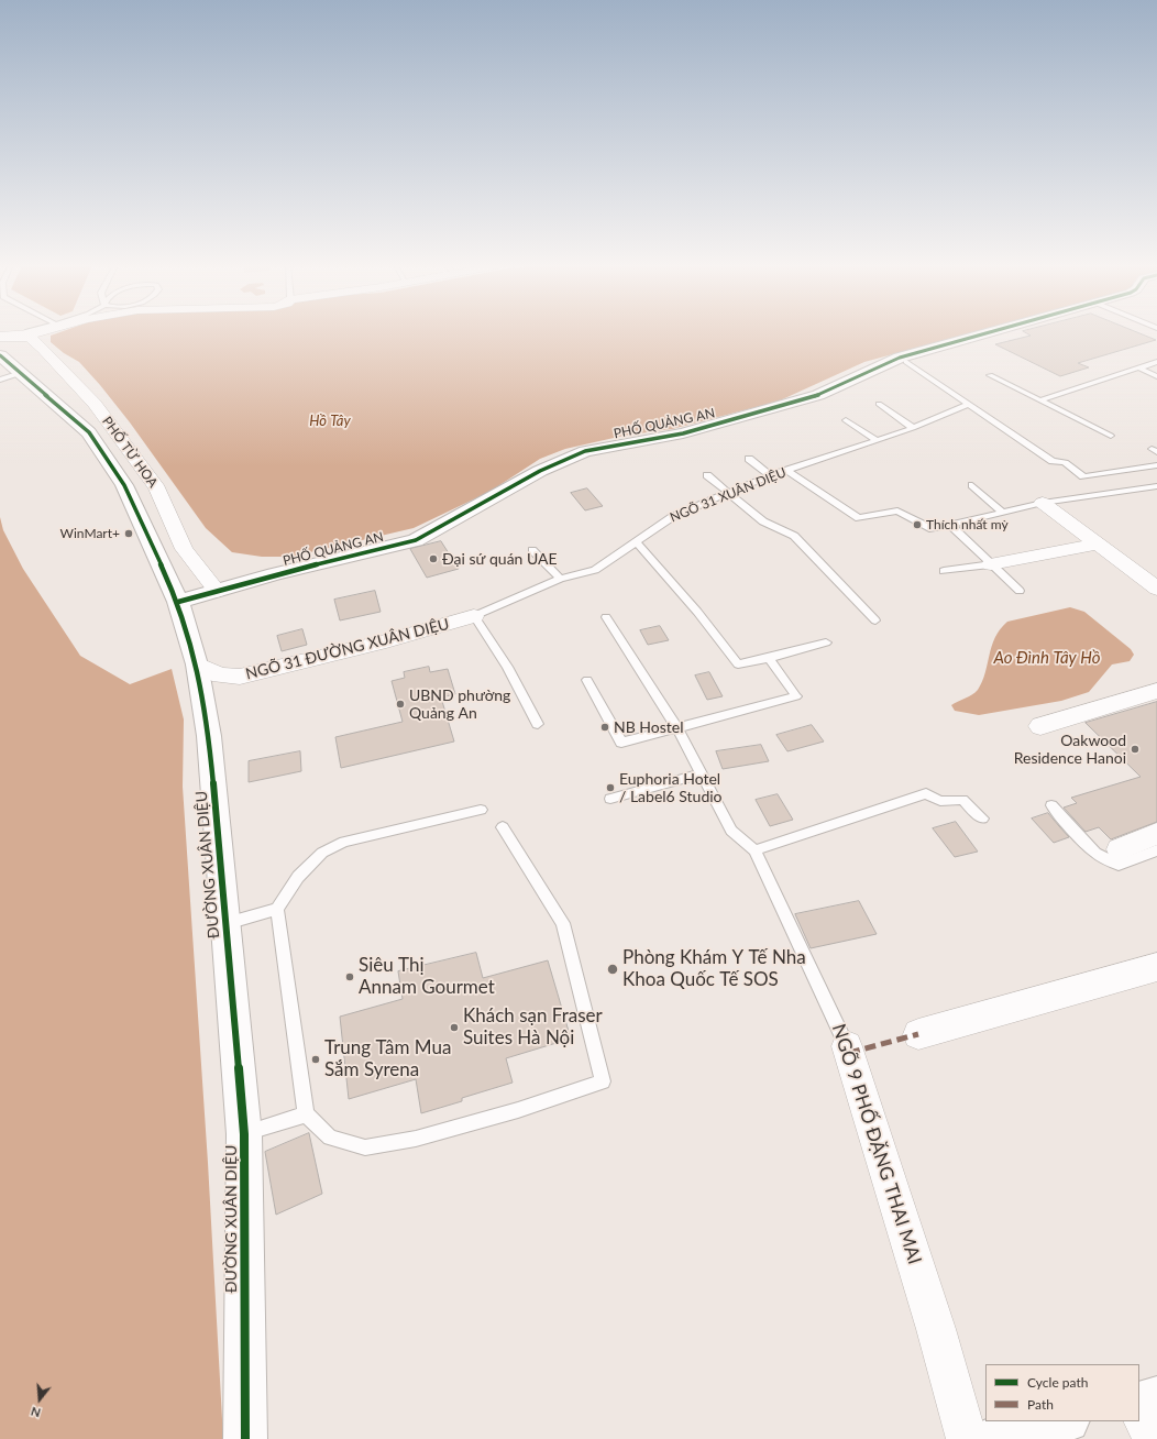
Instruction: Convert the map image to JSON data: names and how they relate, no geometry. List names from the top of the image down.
{
  "streets": {
    "street": [
      "PHỐ QUẢNG AN",
      "PHỐ TỪ HOA",
      "NGÕ 31 ĐƯỜNG XUÂN DIỆU",
      "ĐƯỜNG XUÂN DIỆU",
      "NGÕ 9 PHỐ ĐẶNG THAI MAI"
    ],
    "lane": ["NGÕ 31 XUÂN DIỆU"]
  },
  "crossings": [
    ["PHỐ QUẢNG AN", "PHỐ TỪ HOA"],
    ["PHỐ QUẢNG AN", "ĐƯỜNG XUÂN DIỆU"],
    ["NGÕ 31 XUÂN DIỆU", "NGÕ 31 ĐƯỜNG XUÂN DIỆU"],
    ["NGÕ 31 ĐƯỜNG XUÂN DIỆU", "ĐƯỜNG XUÂN DIỆU"]
  ],
  "water": ["Hồ Tây", "Ao Đình Tây Hồ"],
  "places": [
    "Thích nhất mỳ",
    "WinMart+",
    "Đại sứ quán UAE",
    "UBND phường Quảng An",
    "NB Hostel",
    "Oakwood Residence Hanoi",
    "Euphoria Hotel / Label6 Studio",
    "Phòng Khám Y Tế Nha Khoa Quốc Tế SOS",
    "Siêu Thị Annam Gourmet",
    "Khách sạn Fraser Suites Hà Nội",
    "Trung Tâm Mua Sắm Syrena"
  ],
  "legend": ["Cycle path", "Path"],
  "north": "bottom"
}
